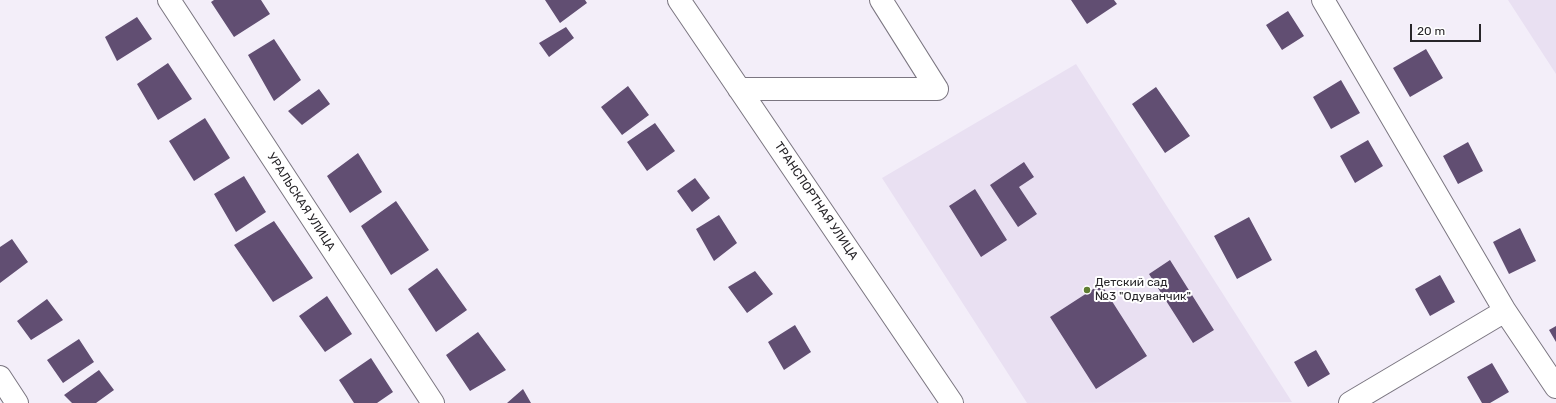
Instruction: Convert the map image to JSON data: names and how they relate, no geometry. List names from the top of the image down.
{
  "streets": {
    "street": ["ТРАНСПОРТНАЯ УЛИЦА", "УРАЛЬСКАЯ УЛИЦА"]
  },
  "places": ["Детский сад №3 \"Одуванчик\""],
  "scale_bar": "20 m"
}
